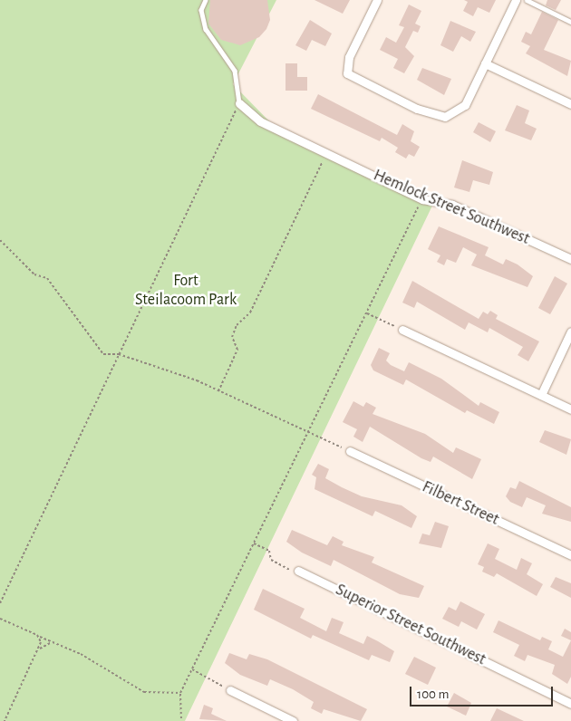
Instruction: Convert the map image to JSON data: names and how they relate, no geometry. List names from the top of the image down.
{
  "streets": {
    "street": ["Hemlock Street Southwest", "Filbert Street", "Superior Street Southwest"]
  },
  "parks": ["Fort Steilacoom Park"],
  "scale_bar": "100 m"
}
